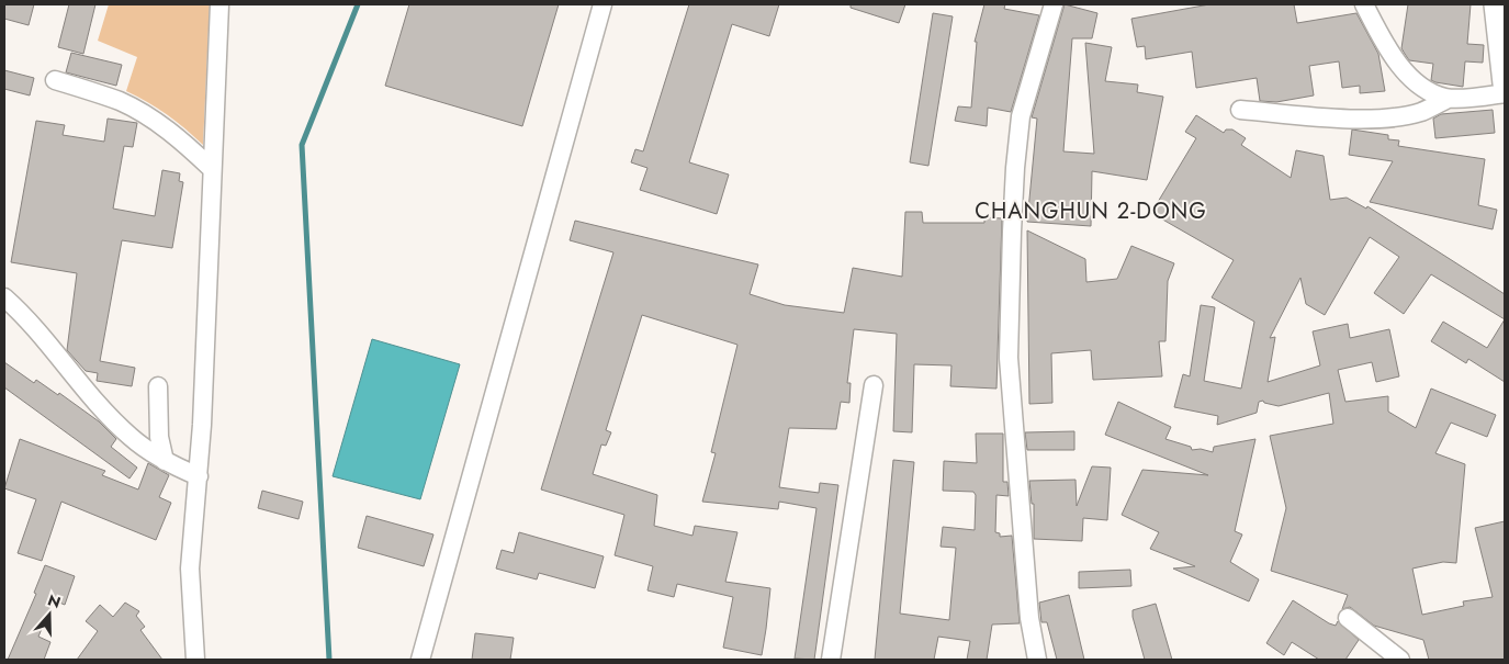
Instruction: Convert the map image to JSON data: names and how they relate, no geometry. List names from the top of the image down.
{
  "districts": ["CHANGHUN 2-DONG"],
  "north": "top"
}
